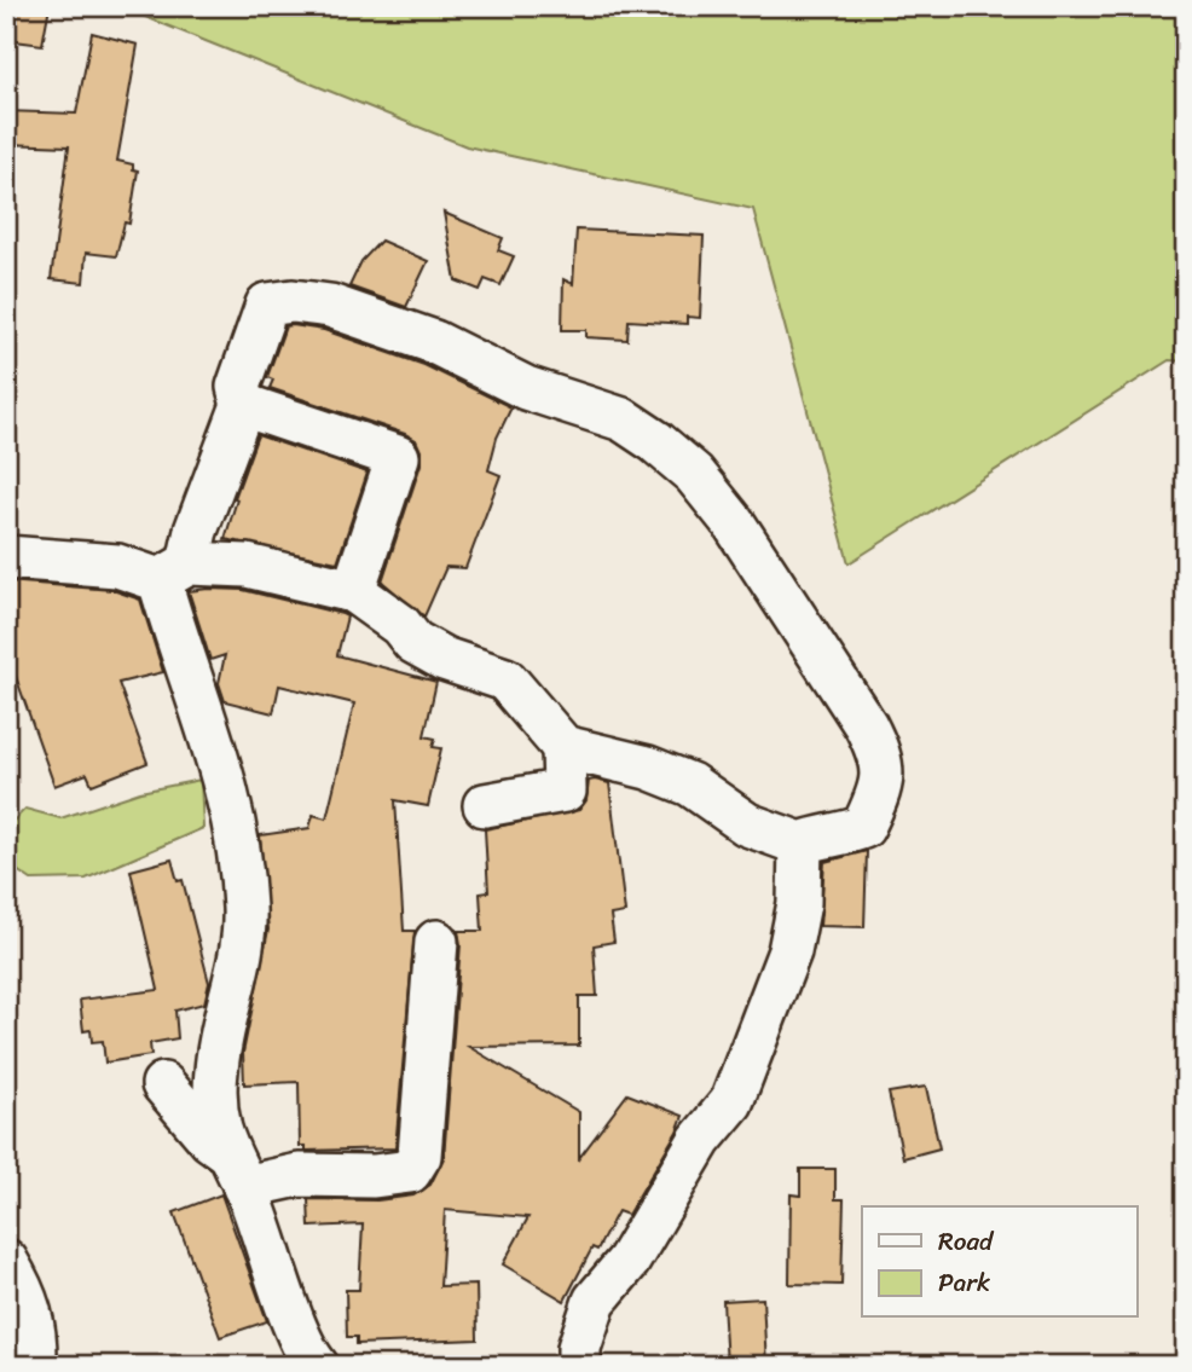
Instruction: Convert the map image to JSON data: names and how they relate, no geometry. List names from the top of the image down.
{
  "legend": ["Road", "Park"]
}
